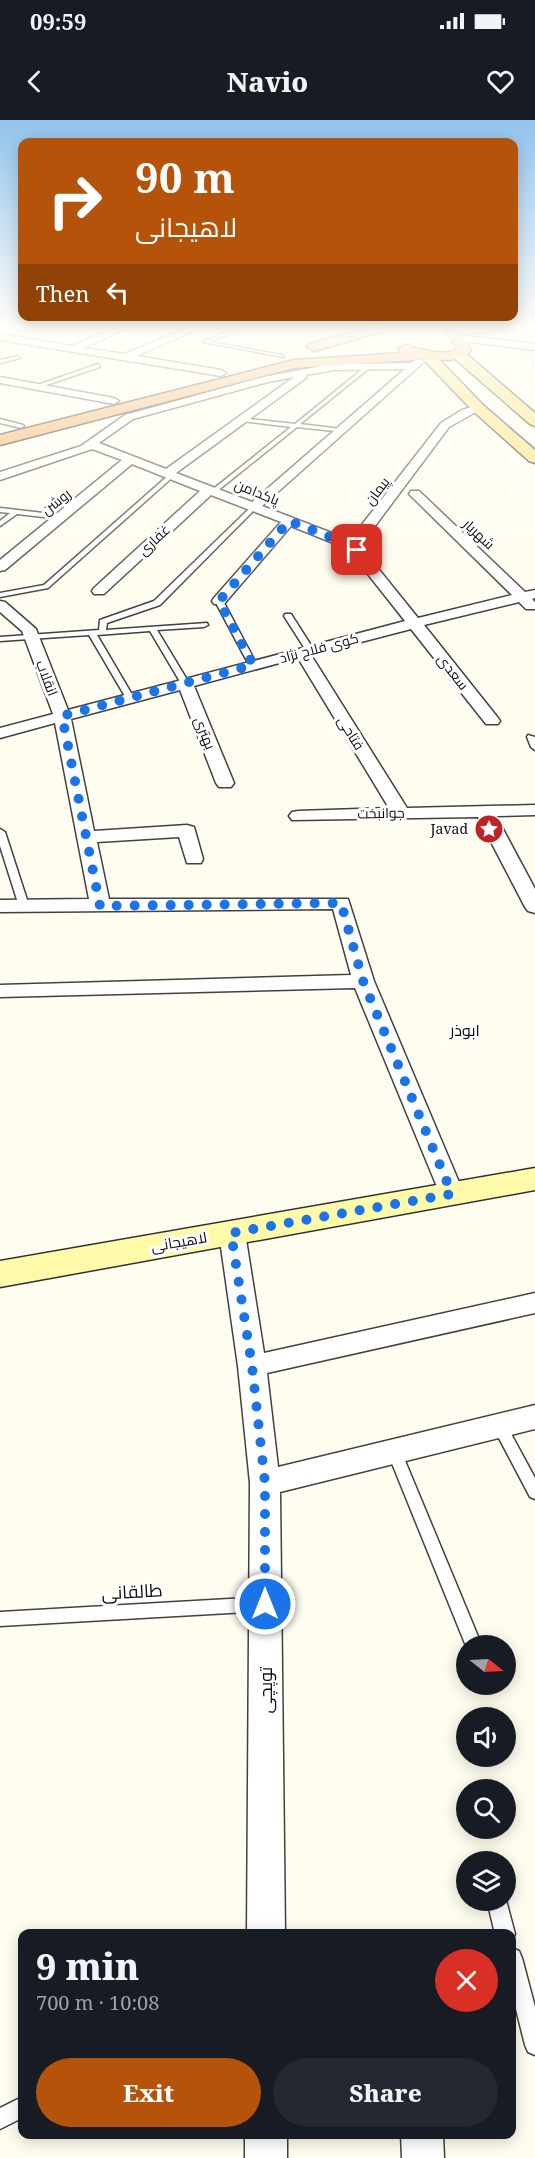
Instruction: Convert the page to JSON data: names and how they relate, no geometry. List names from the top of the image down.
{
  "streets": {
    "street": [
      "پیمان",
      "پاکدامن",
      "روشن",
      "شهریار",
      "غفاری",
      "کوی فلاح نژاد",
      "سعدی",
      "انقلاب",
      "بهتری",
      "فتاحی",
      "جوانبخت",
      "لاهیجانی",
      "توپچی"
    ],
    "lane": ["طالقانی"]
  },
  "crossings": [
    ["پیمان", "پاکدامن"],
    ["پاکدامن", "روشن"],
    ["پاکدامن", "غفاری"],
    ["شهریار", "کوی فلاح نژاد"],
    ["کوی فلاح نژاد", "سعدی"],
    ["کوی فلاح نژاد", "انقلاب"],
    ["کوی فلاح نژاد", "بهتری"],
    ["کوی فلاح نژاد", "فتاحی"],
    ["فتاحی", "جوانبخت"],
    ["لاهیجانی", "توپچی"],
    ["طالقانی", "توپچی"]
  ],
  "districts": ["ابوذر"],
  "places": {
    "place": ["Javad"]
  },
  "north": "right",
  "page": {
    "status": "09:59",
    "header": "Navio",
    "turn": ["90 m", "لاهیجانی"],
    "then": "Then",
    "heading": ["9 min", "700 m · 10:08"],
    "buttons": ["Exit", "Share"]
  }
}
